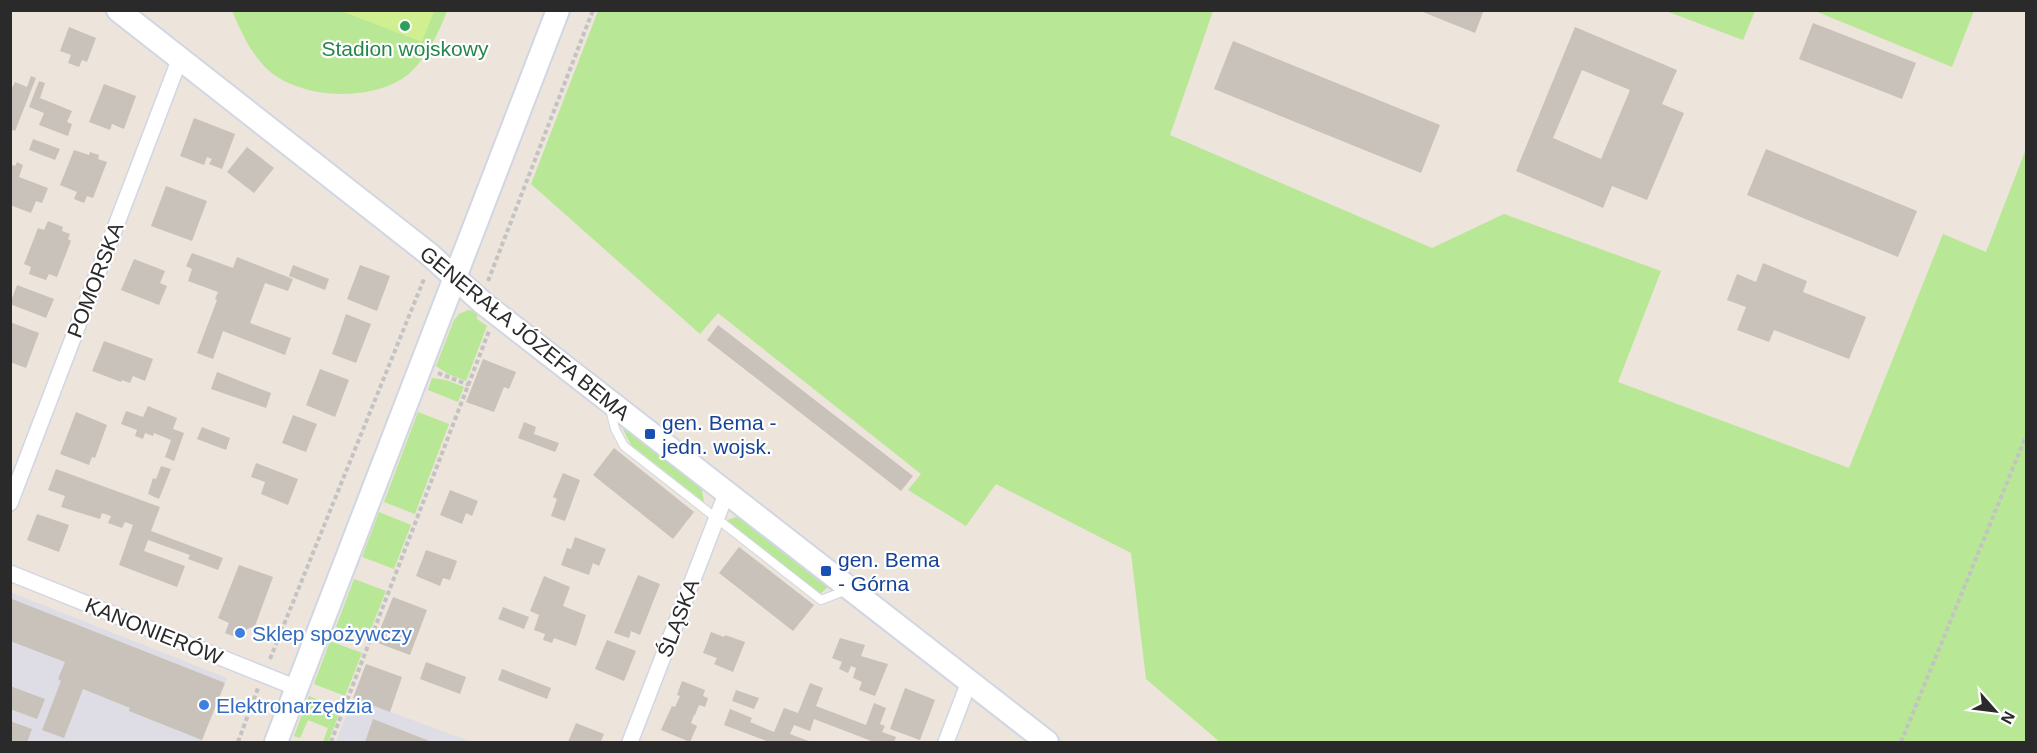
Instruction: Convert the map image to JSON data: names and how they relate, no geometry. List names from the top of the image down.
{
  "streets": {
    "street": [
      "POMORSKA",
      "GENERAŁA JÓZEFA BEMA",
      "ŚLĄSKA",
      "KANONIERÓW"
    ]
  },
  "crossings": [
    ["POMORSKA", "GENERAŁA JÓZEFA BEMA"],
    ["GENERAŁA JÓZEFA BEMA", "ŚLĄSKA"]
  ],
  "places": {
    "other": ["Stadion wojskowy", "Sklep spożywczy", "Elektronarzędzia"],
    "transit": ["gen. Bema - jedn. wojsk.", "gen. Bema - Górna"]
  },
  "north": "bottom right"
}
